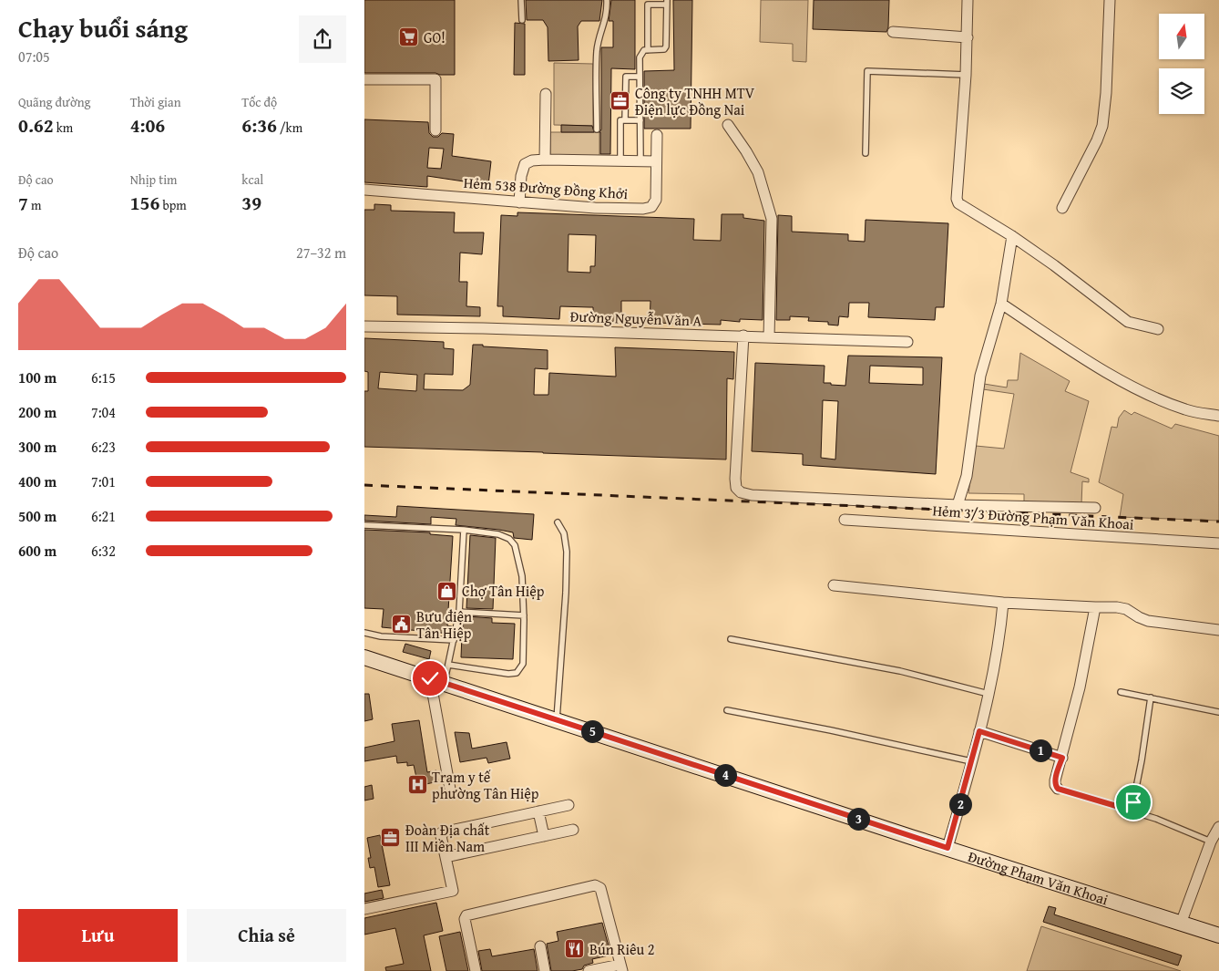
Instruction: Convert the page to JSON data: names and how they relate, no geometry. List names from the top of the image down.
{
  "streets": {
    "street": [
      "Hẻm 538 Đường Đồng Khởi",
      "Đường Nguyễn Văn A",
      "Hẻm 3/3 Đường Phạm Văn Khoai",
      "Đường Phạm Văn Khoai"
    ]
  },
  "places": {
    "supermarket": ["GO!"],
    "office": ["Công ty TNHH MTV Điện lực Đồng Nai", "Đoàn Địa chất III Miền Nam"],
    "shop": ["Chợ Tân Hiệp"],
    "public building": ["Bưu điện Tân Hiệp"],
    "hospital": ["Trạm y tế phường Tân Hiệp"],
    "restaurant": ["Bún Riêu 2"]
  },
  "north": "top",
  "page": {
    "heading": ["Chạy buổi sáng", "07:05"],
    "stats": [
      ["Quãng đường", "0.62 km"],
      ["Thời gian", "4:06"],
      ["Tốc độ", "6:36 /km"],
      ["Độ cao", "7 m"],
      ["Nhịp tim", "156 bpm"],
      ["kcal", "39"]
    ],
    "chart": ["Độ cao", "27–32 m"],
    "list": [
      {
        "name": "100 m",
        "note": "6:15"
      },
      {
        "name": "200 m",
        "note": "7:04"
      },
      {
        "name": "300 m",
        "note": "6:23"
      },
      {
        "name": "400 m",
        "note": "7:01"
      },
      {
        "name": "500 m",
        "note": "6:21"
      },
      {
        "name": "600 m",
        "note": "6:32"
      }
    ],
    "pins": [
      "5",
      "1",
      "4",
      "2",
      "3"
    ],
    "buttons": ["Lưu", "Chia sẻ"]
  }
}
